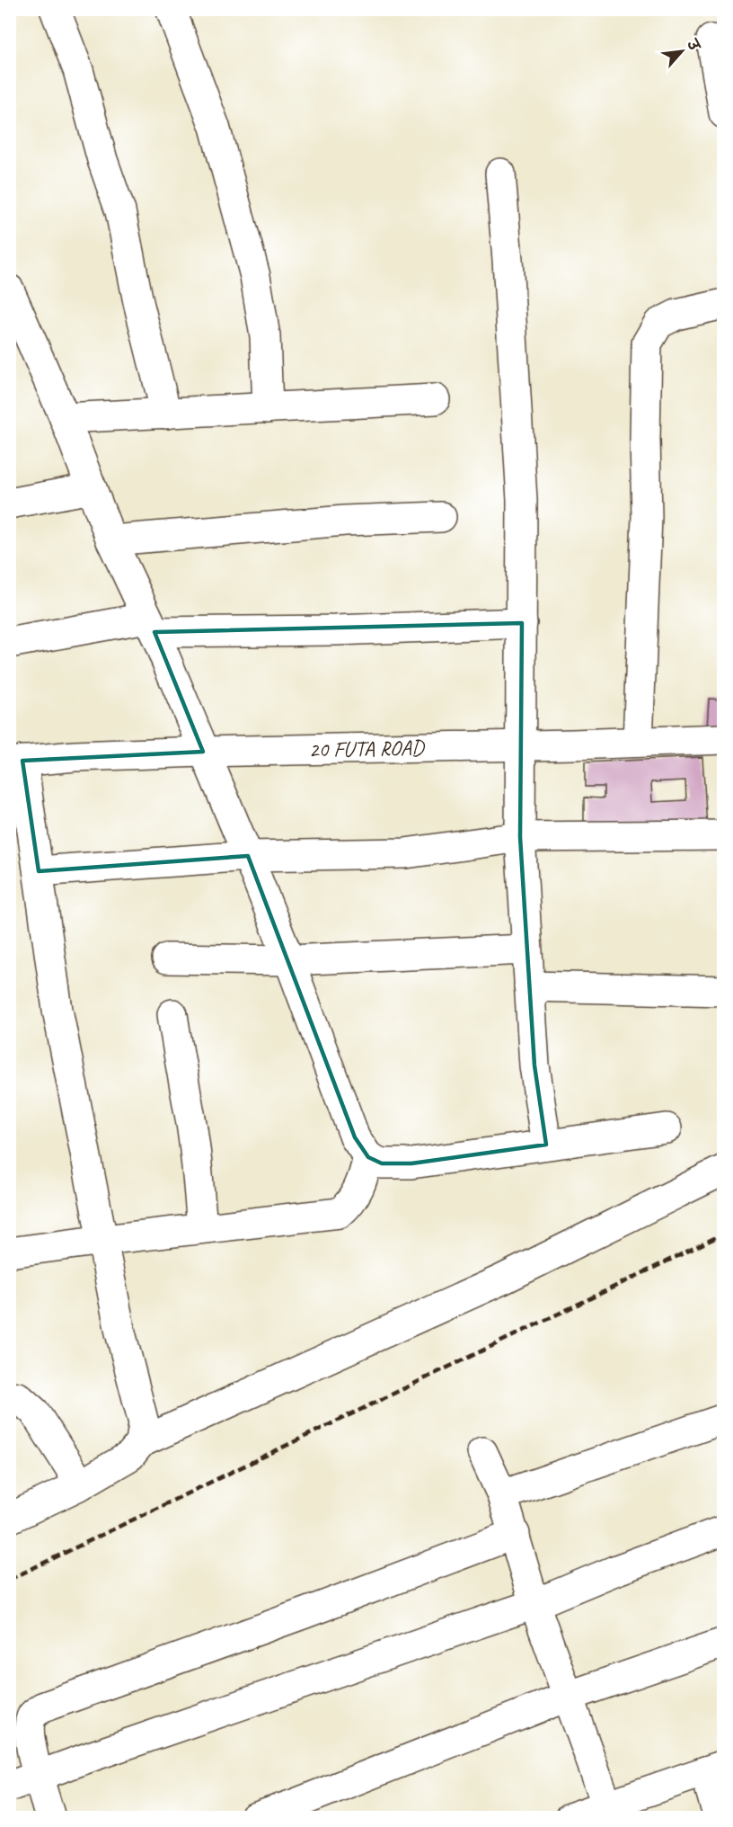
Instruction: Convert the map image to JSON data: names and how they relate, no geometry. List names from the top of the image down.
{
  "streets": {
    "street": ["20 FUTA ROAD"]
  },
  "north": "top right"
}
